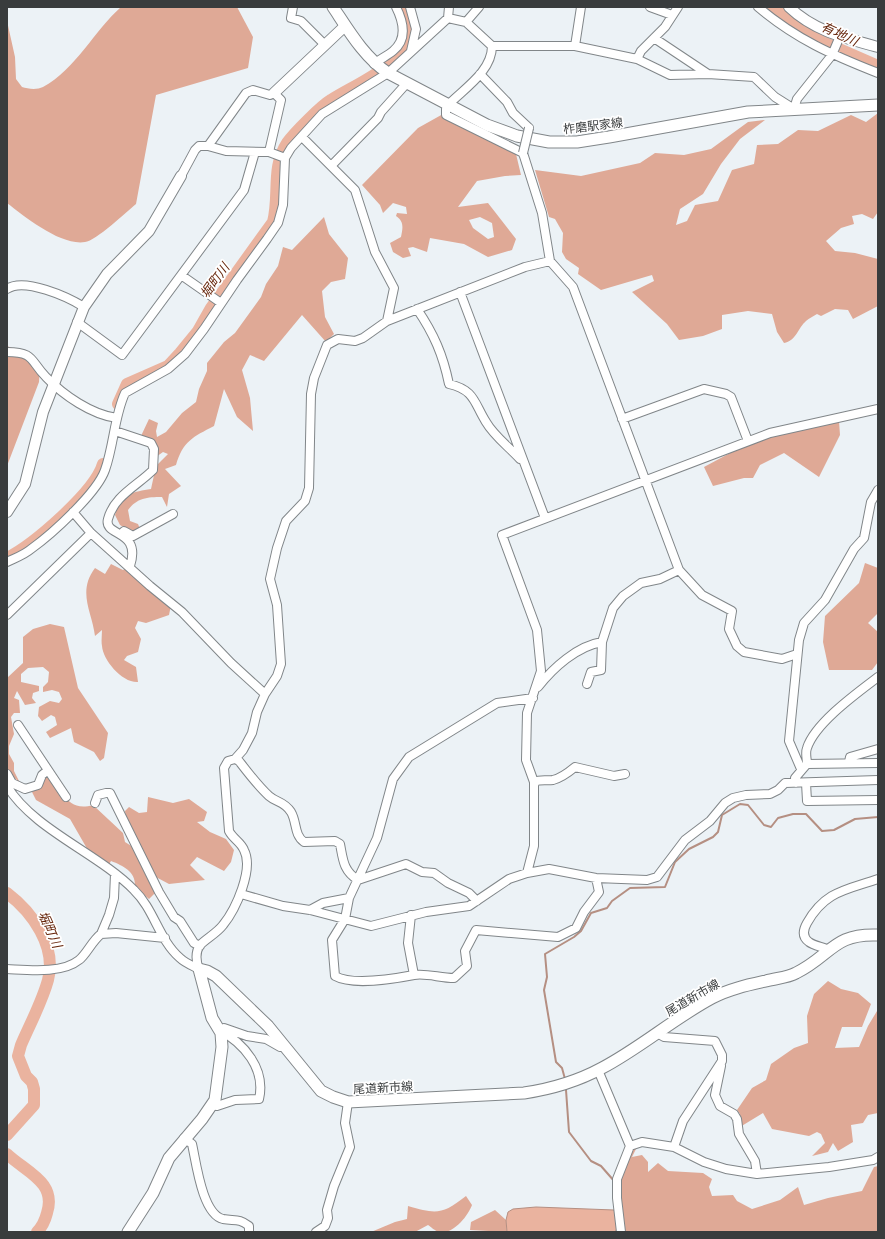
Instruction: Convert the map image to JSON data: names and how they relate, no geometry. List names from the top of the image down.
{
  "streets": {
    "main road": ["柞磨駅家線", "尾道新市線"]
  },
  "water": ["有地川", "堀町川"]
}
